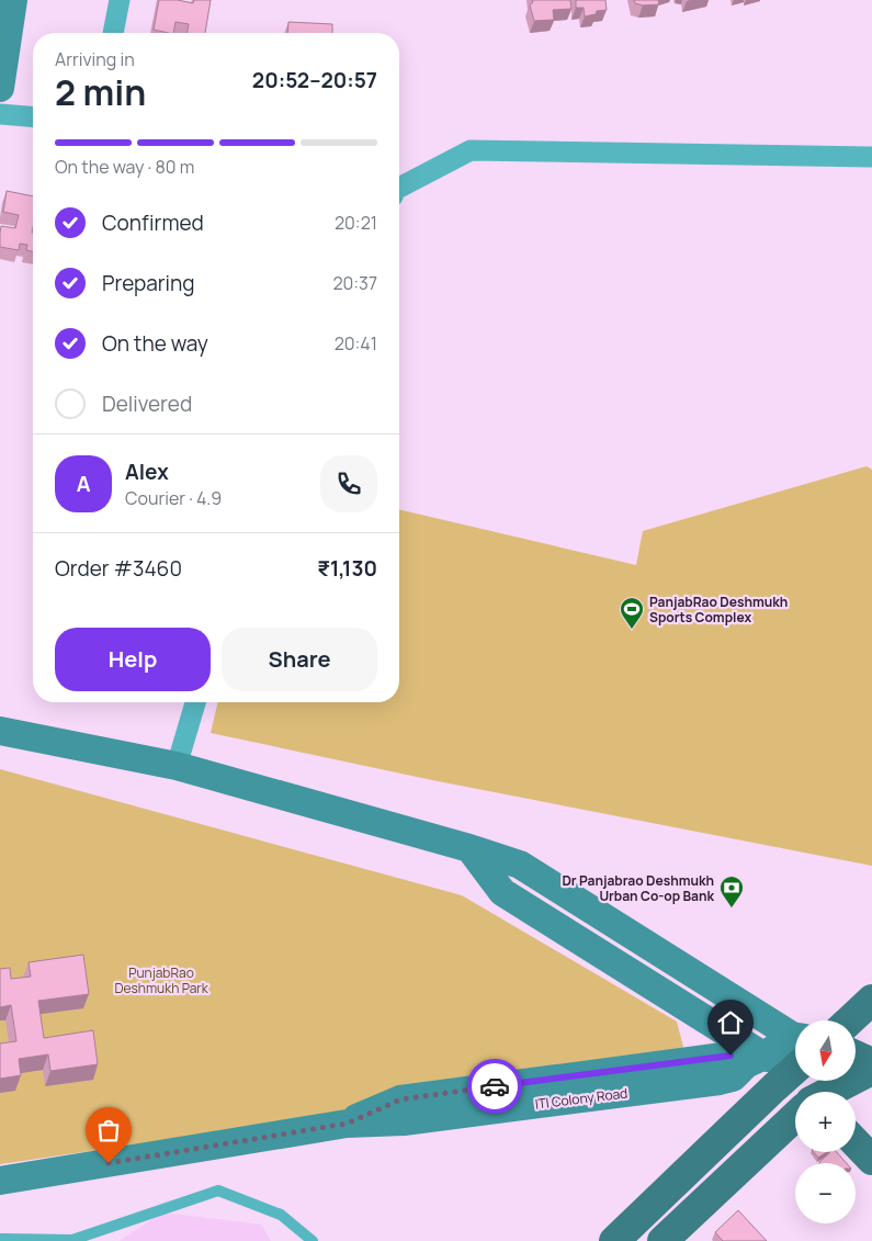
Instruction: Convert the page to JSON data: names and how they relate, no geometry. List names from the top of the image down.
{
  "streets": {
    "street": ["ITI Colony Road"]
  },
  "parks": ["PunjabRao Deshmukh Park"],
  "places": {
    "sports": ["PanjabRao Deshmukh Sports Complex"],
    "bank": ["Dr Panjabrao Deshmukh Urban Co-op Bank"]
  },
  "north": "bottom",
  "page": {
    "heading": ["2 min", "Arriving in", "20:52–20:57"],
    "panel": [
      "Alex",
      "Courier · 4.9",
      "Order #3460",
      "₹1,130"
    ],
    "bar": "On the way · 80 m",
    "list": [
      ["Confirmed", "20:21"],
      ["Preparing", "20:37"],
      ["On the way", "20:41"],
      "Delivered"
    ],
    "round": "A",
    "buttons": ["Help", "Share"],
    "map_buttons": ["+", "−"]
  }
}
